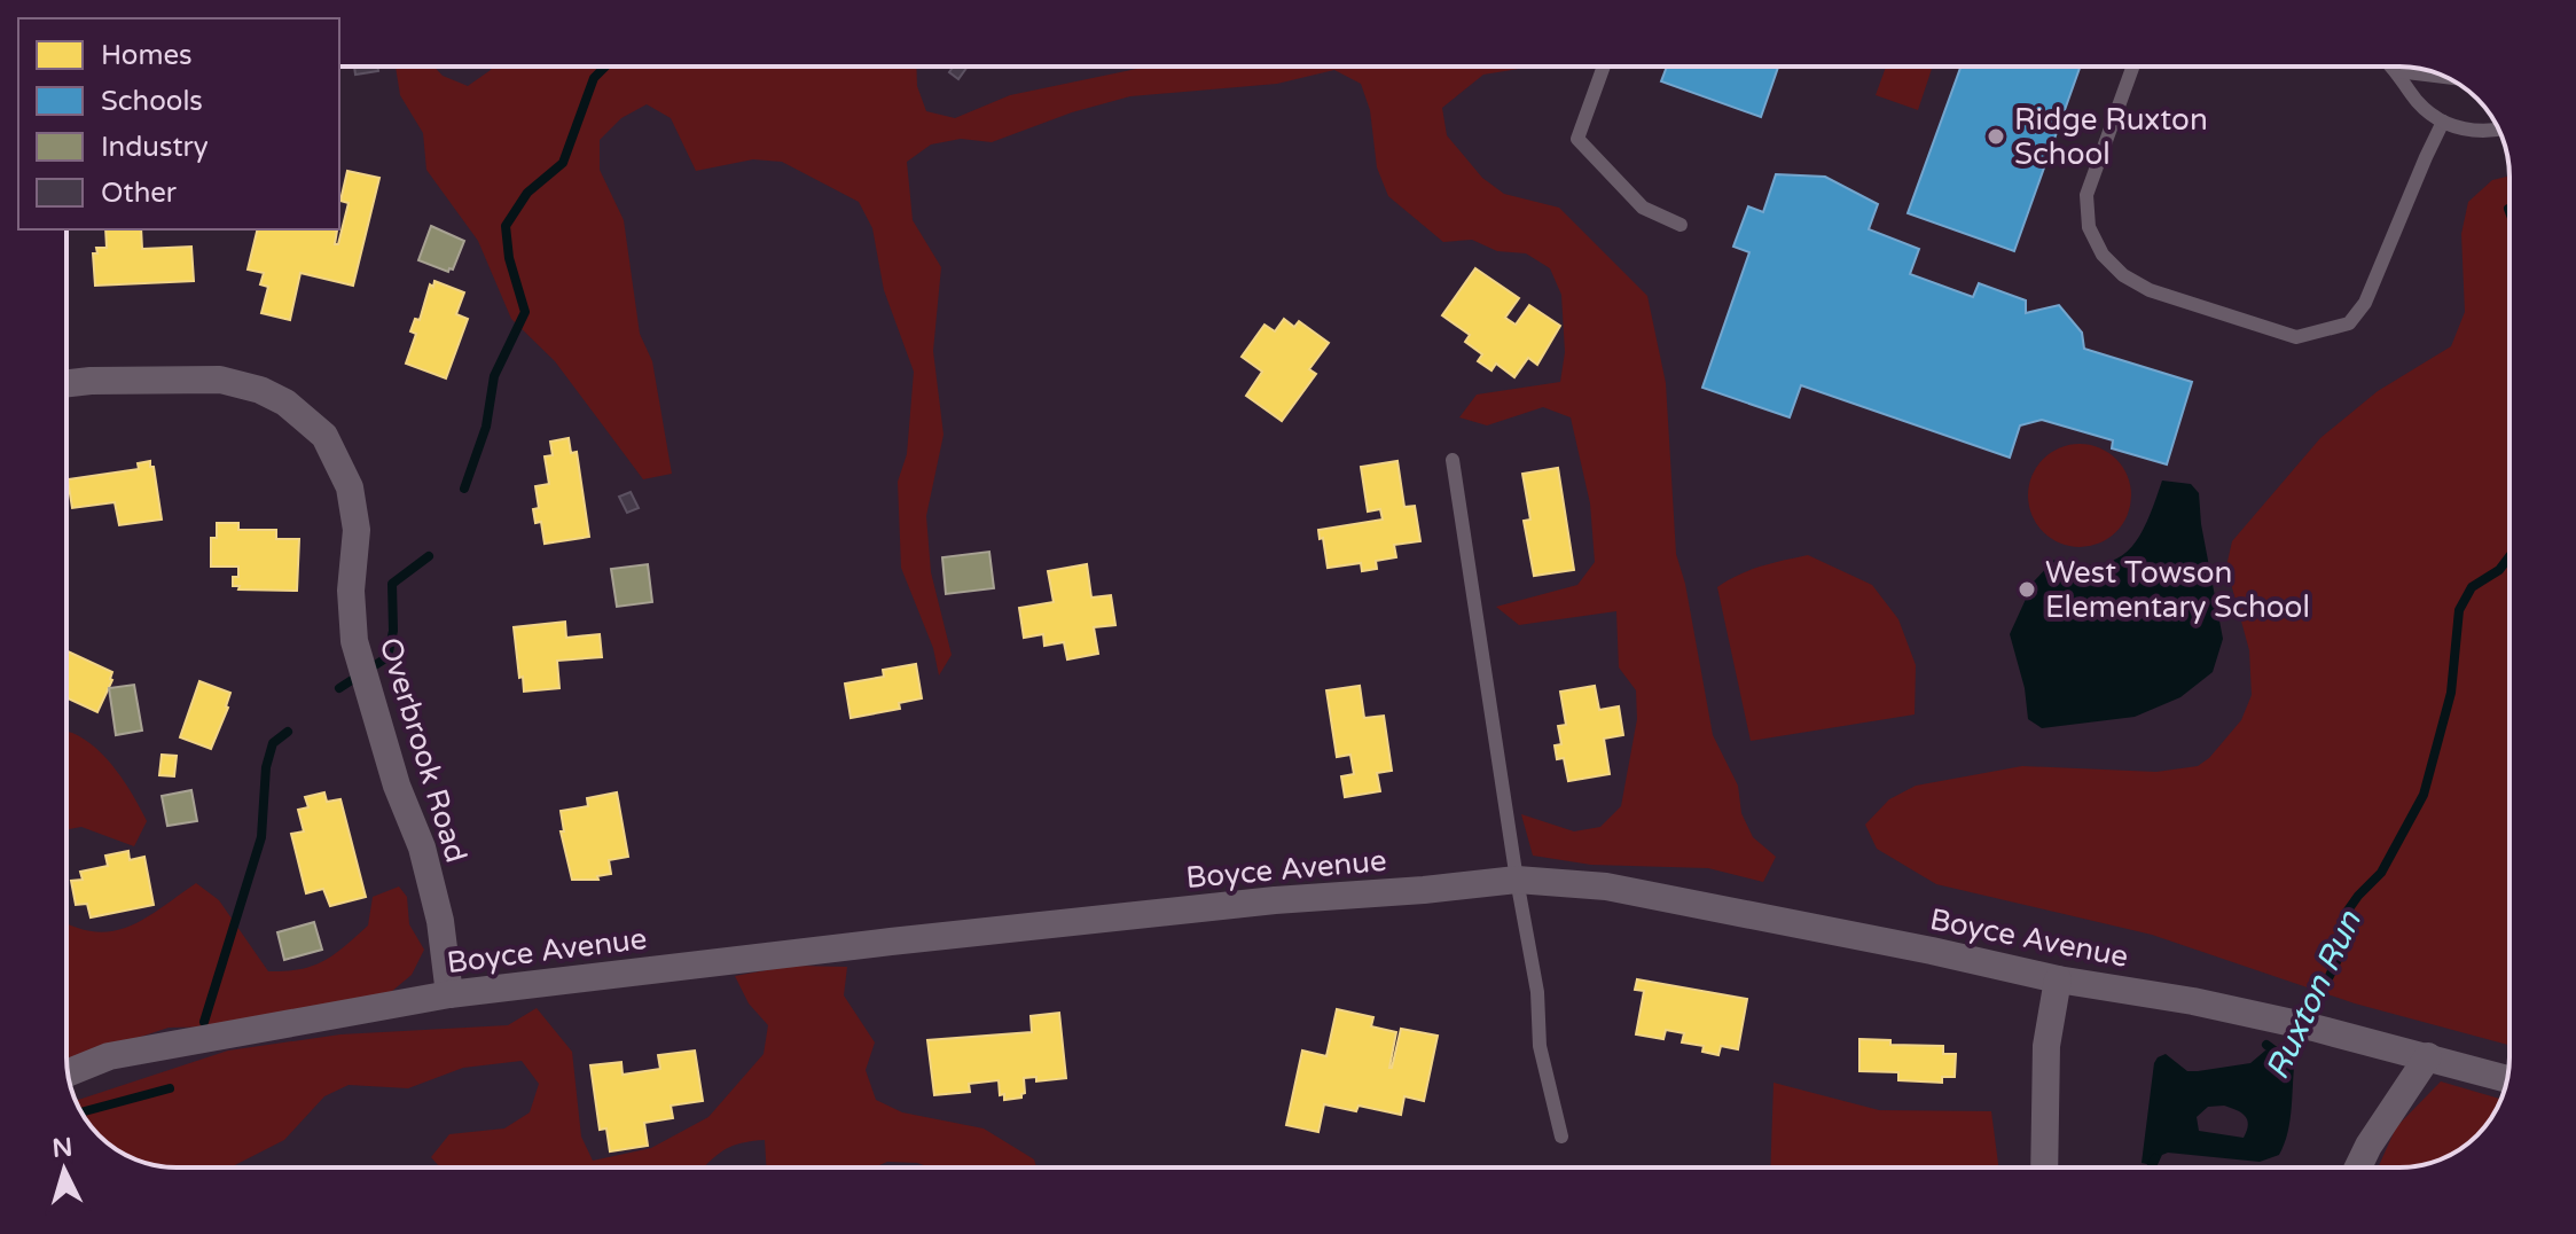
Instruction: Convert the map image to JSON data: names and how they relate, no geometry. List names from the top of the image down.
{
  "streets": {
    "street": ["Overbrook Road", "Boyce Avenue"]
  },
  "crossings": [
    ["Overbrook Road", "Boyce Avenue"]
  ],
  "water": ["Ruxton Run"],
  "places": ["Ridge Ruxton School", "West Towson Elementary School"],
  "legend": [
    "Homes",
    "Schools",
    "Industry",
    "Other"
  ],
  "north": "top"
}
